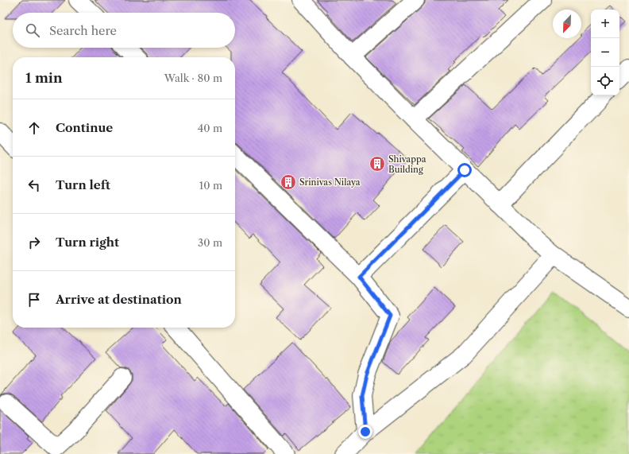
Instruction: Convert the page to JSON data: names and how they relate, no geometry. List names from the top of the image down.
{
  "places": {
    "building": ["Shivappa Building", "Srinivas Nilaya"]
  },
  "north": "bottom left",
  "page": {
    "map_buttons": ["+", "−"],
    "search": "Search here",
    "heading": ["1 min", "Walk · 80 m"],
    "list": [
      ["Continue", "40 m"],
      ["Turn left", "10 m"],
      ["Turn right", "30 m"],
      "Arrive at destination"
    ]
  }
}
